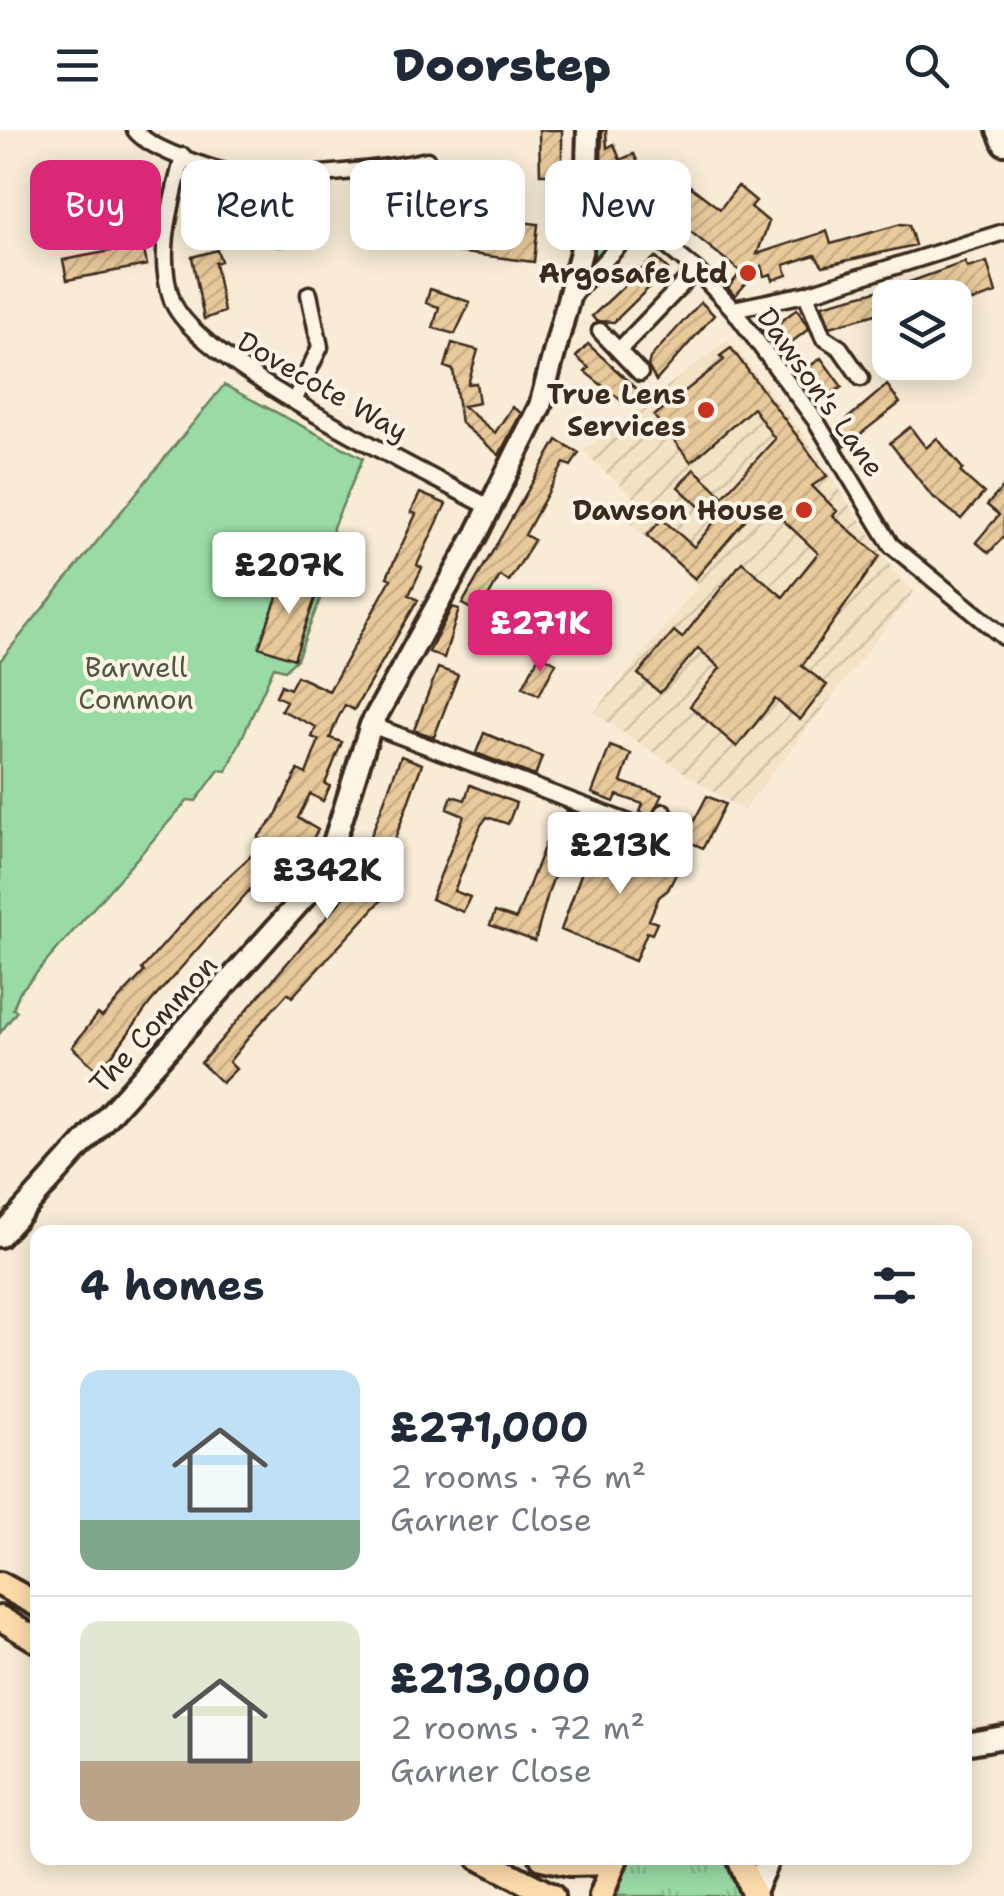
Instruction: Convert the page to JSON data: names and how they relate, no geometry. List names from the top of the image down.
{
  "streets": {
    "street": ["Dovecote Way", "Dawson's Lane", "The Common"]
  },
  "crossings": [
    ["Dovecote Way", "The Common"]
  ],
  "parks": ["Barwell Common"],
  "places": ["Argosafe Ltd", "True Lens Services", "Dawson House"],
  "page": {
    "header": "Doorstep",
    "chip": [
      "Buy",
      "Rent",
      "Filters",
      "New"
    ],
    "price": [
      "£207K",
      "£271K",
      "£213K",
      "£342K"
    ],
    "heading": "4 homes",
    "list": [
      {
        "name": "£271,000",
        "note": "2 rooms · 76 m² · Garner Close"
      },
      {
        "name": "£213,000",
        "note": "2 rooms · 72 m² · Garner Close"
      }
    ]
  }
}
